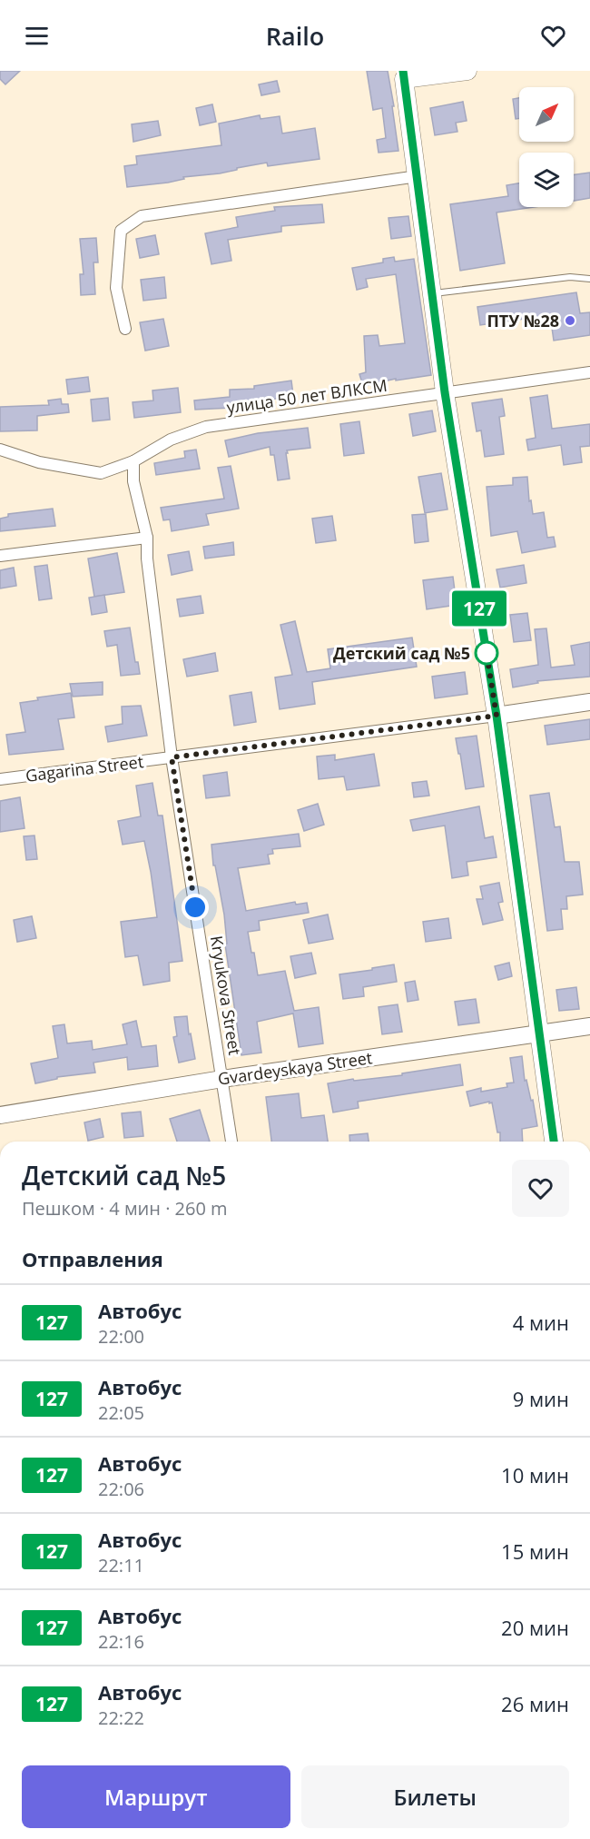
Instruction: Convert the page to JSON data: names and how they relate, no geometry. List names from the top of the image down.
{
  "streets": {
    "street": [
      "улица 50 лет ВЛКСМ",
      "Gagarina Street",
      "Kryukova Street",
      "Gvardeyskaya Street"
    ]
  },
  "crossings": [
    ["Gagarina Street", "Kryukova Street"],
    ["Kryukova Street", "Gvardeyskaya Street"]
  ],
  "places": ["ПТУ №28", "Детский сад №5"],
  "lines": ["bus line 127"],
  "north": "top right",
  "page": {
    "header": "Railo",
    "on_map": "127",
    "heading": [
      ["Детский сад №5", "Пешком · 4 мин · 260 m"],
      "Отправления"
    ],
    "list": [
      {
        "mark": "127",
        "name": "Автобус",
        "note": "22:00",
        "value": "4 мин"
      },
      {
        "mark": "127",
        "name": "Автобус",
        "note": "22:05",
        "value": "9 мин"
      },
      {
        "mark": "127",
        "name": "Автобус",
        "note": "22:06",
        "value": "10 мин"
      },
      {
        "mark": "127",
        "name": "Автобус",
        "note": "22:11",
        "value": "15 мин"
      },
      {
        "mark": "127",
        "name": "Автобус",
        "note": "22:16",
        "value": "20 мин"
      },
      {
        "mark": "127",
        "name": "Автобус",
        "note": "22:22",
        "value": "26 мин"
      }
    ],
    "buttons": ["Маршрут", "Билеты"]
  }
}
